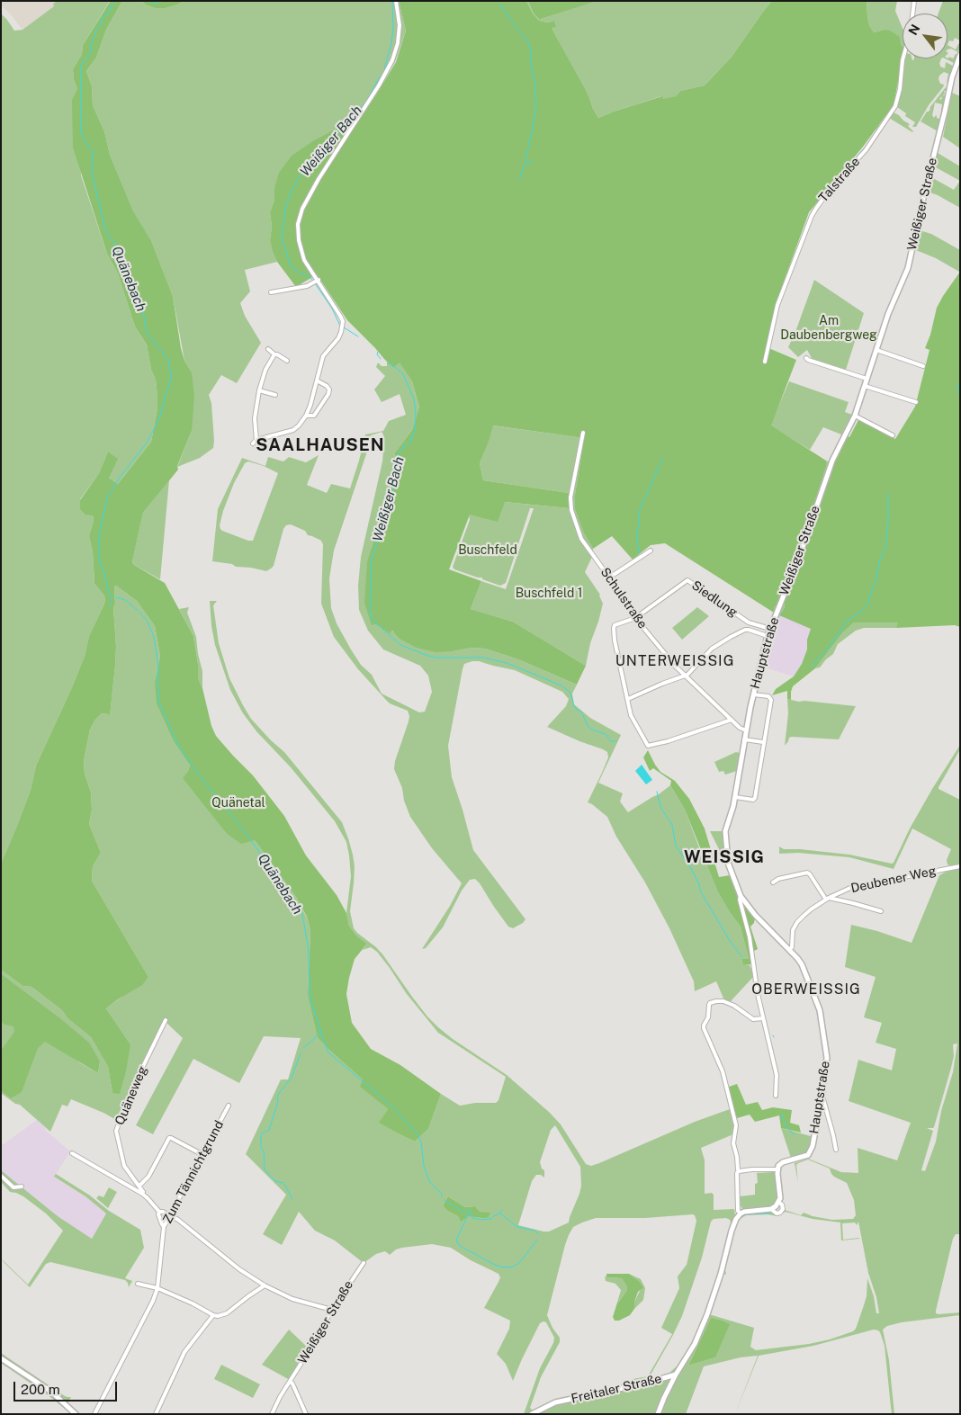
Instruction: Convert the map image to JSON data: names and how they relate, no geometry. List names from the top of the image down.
{
  "streets": {
    "street": [
      "Talstraße",
      "Weißiger Straße",
      "Schulstraße",
      "Siedlung",
      "Hauptstraße",
      "Deubener Weg",
      "Quäneweg",
      "Zum Tännichtgrund",
      "Freitaler Straße"
    ]
  },
  "crossings": [
    ["Weißiger Straße", "Hauptstraße"],
    ["Schulstraße", "Siedlung"],
    ["Schulstraße", "Hauptstraße"],
    ["Siedlung", "Hauptstraße"],
    ["Hauptstraße", "Deubener Weg"]
  ],
  "districts": [
    "SAALHAUSEN",
    "UNTERWEISSIG",
    "WEISSIG",
    "OBERWEISSIG"
  ],
  "water": ["Weißiger Bach", "Quänebach"],
  "parks": [
    "Am Daubenbergweg",
    "Buschfeld",
    "Buschfeld 1",
    "Quänetal"
  ],
  "scale_bar": "200 m",
  "north": "top left"
}
